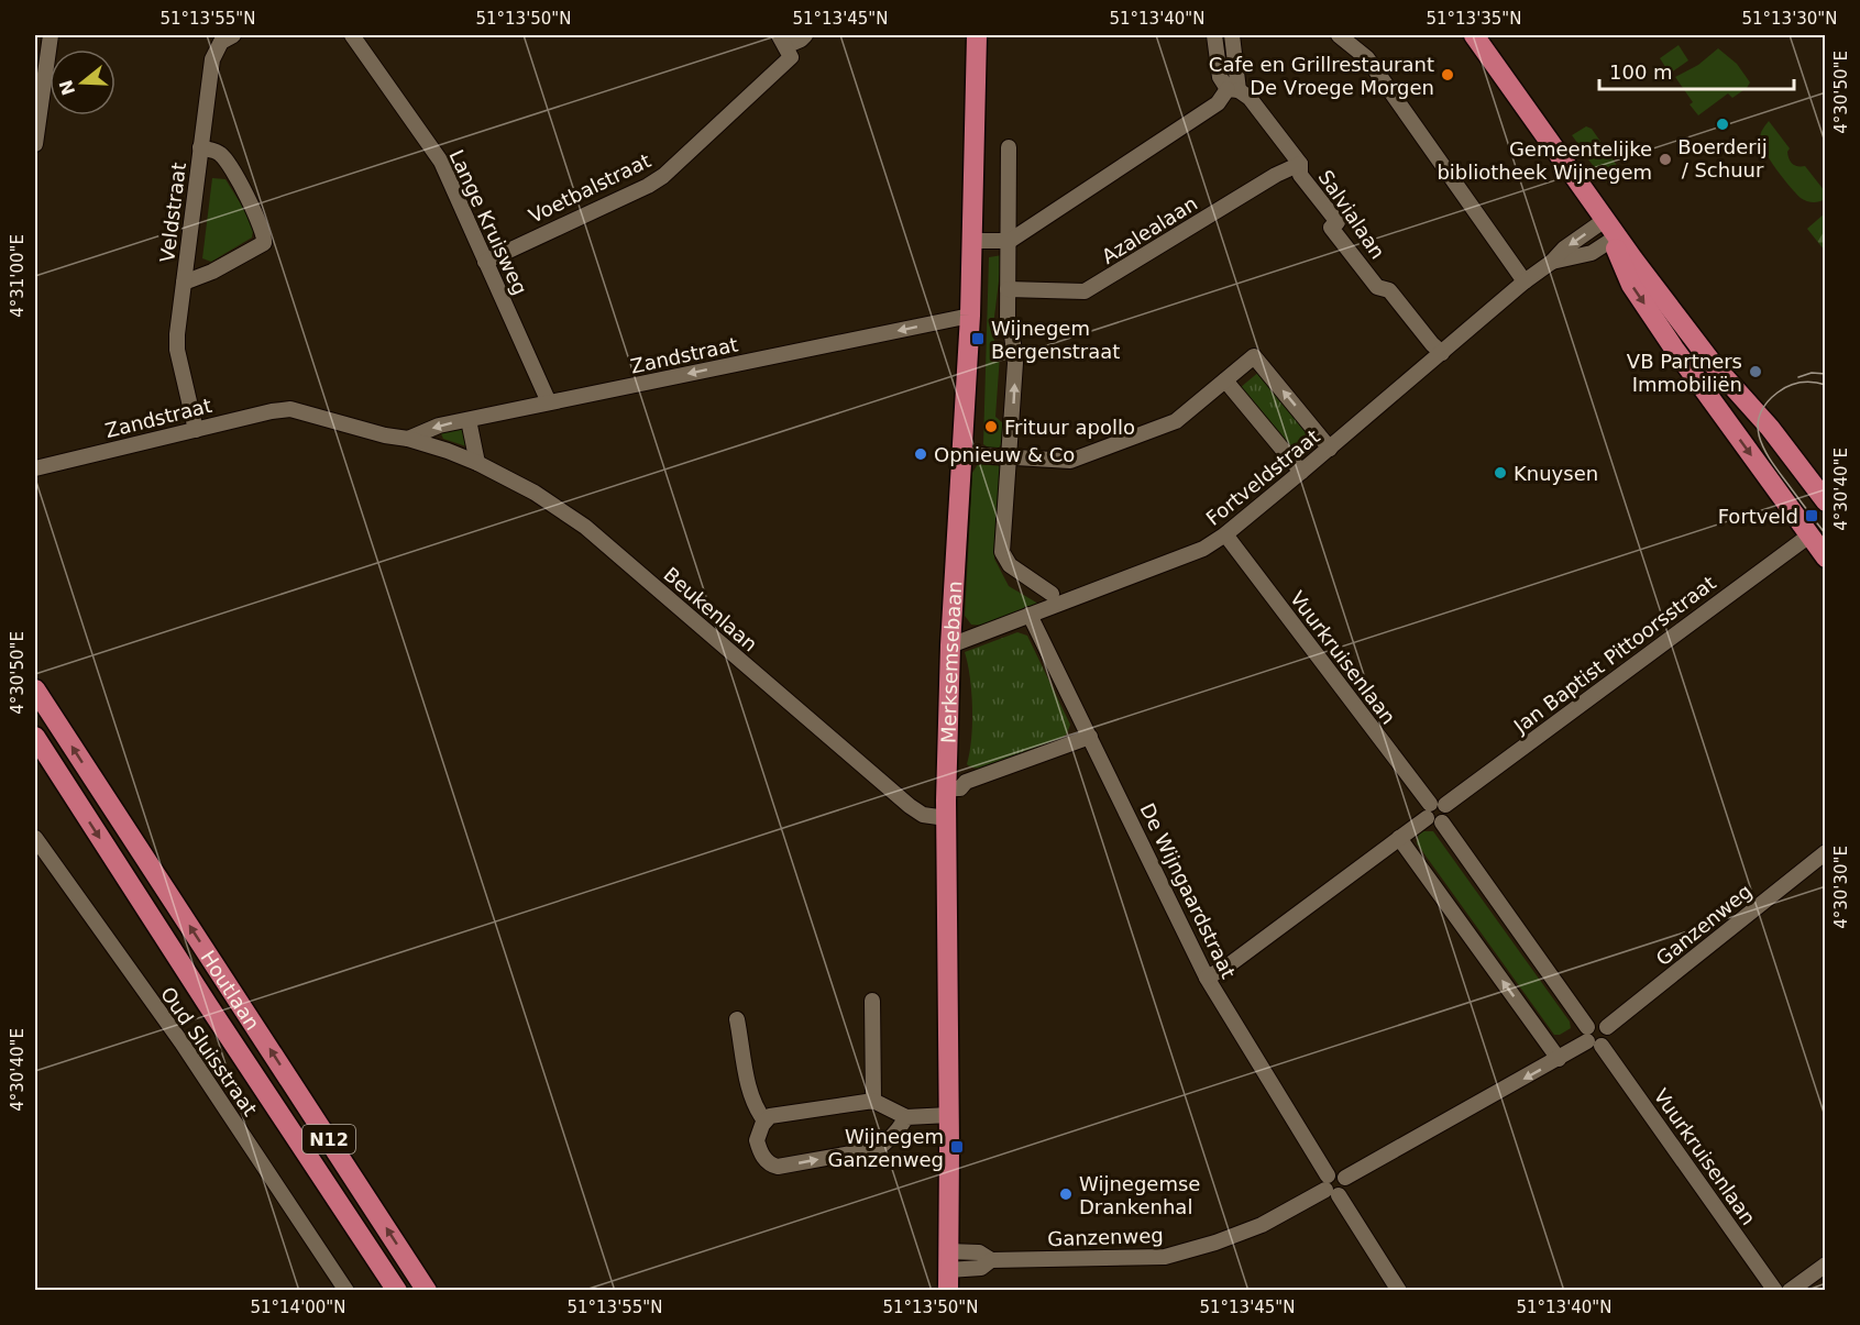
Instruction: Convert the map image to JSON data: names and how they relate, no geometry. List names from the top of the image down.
{
  "streets": {
    "main road": ["Merksemsebaan", "Houtlaan", "N12"],
    "street": [
      "Voetbalstraat",
      "Veldstraat",
      "Salvialaan",
      "Lange Kruisweg",
      "Azalealaan",
      "Zandstraat",
      "Fortveldstraat",
      "Beukenlaan",
      "Jan Baptist Pittoorsstraat",
      "Vuurkruisenlaan",
      "De Wijngaardstraat",
      "Ganzenweg",
      "Oud Sluisstraat"
    ]
  },
  "crossings": [
    ["Voetbalstraat", "Lange Kruisweg"],
    ["Veldstraat", "Zandstraat"],
    ["Salvialaan", "Azalealaan"],
    ["Salvialaan", "Fortveldstraat"],
    ["Lange Kruisweg", "Zandstraat"],
    ["Zandstraat", "Beukenlaan"],
    ["Zandstraat", "Merksemsebaan"],
    ["Fortveldstraat", "Vuurkruisenlaan"],
    ["Fortveldstraat", "Merksemsebaan"],
    ["Fortveldstraat", "De Wijngaardstraat"],
    ["Beukenlaan", "Merksemsebaan"],
    ["Jan Baptist Pittoorsstraat", "Vuurkruisenlaan"],
    ["Jan Baptist Pittoorsstraat", "De Wijngaardstraat"],
    ["Vuurkruisenlaan", "Ganzenweg"],
    ["Merksemsebaan", "Ganzenweg"],
    ["De Wijngaardstraat", "Ganzenweg"]
  ],
  "one_way": ["Zandstraat"],
  "places": {
    "other": [
      "Cafe en Grillrestaurant De Vroege Morgen",
      "Boerderij / Schuur",
      "Gemeentelijke bibliotheek Wijnegem",
      "VB Partners Immobiliën",
      "Frituur apollo",
      "Opnieuw & Co",
      "Knuysen",
      "Wijnegemse Drankenhal"
    ],
    "transit": ["Wijnegem Bergenstraat", "Fortveld", "Wijnegem Ganzenweg"]
  },
  "scale_bar": "100 m",
  "north": "left",
  "coordinates": [
    "51°13'55\"N",
    "51°13'50\"N",
    "51°13'45\"N",
    "51°13'40\"N",
    "51°13'35\"N",
    "51°13'30\"N",
    "4°30'50\"E",
    "4°31'00\"E",
    "4°30'40\"E",
    "4°30'30\"E",
    "51°14'00\"N"
  ]
}
